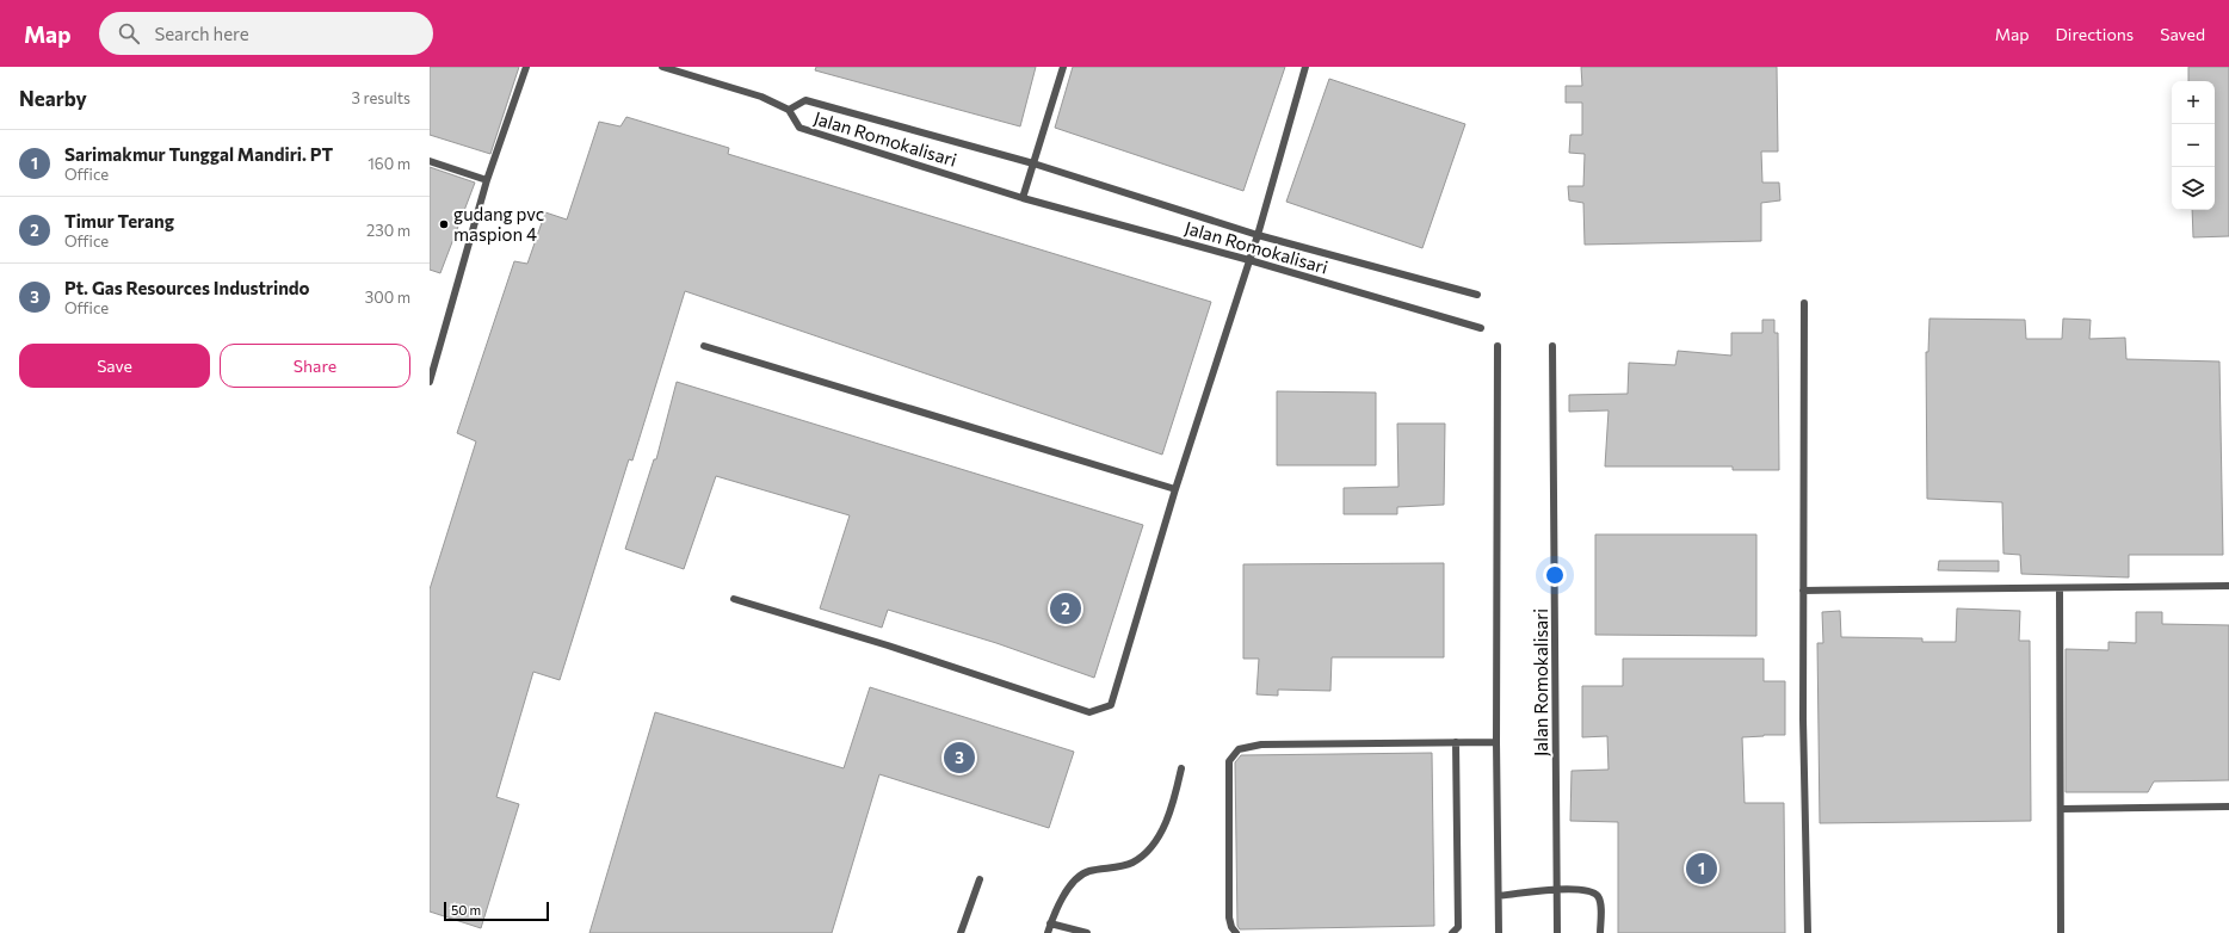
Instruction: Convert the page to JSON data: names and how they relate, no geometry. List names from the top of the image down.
{
  "streets": {
    "lane": ["Jalan Romokalisari"]
  },
  "places": ["gudang pvc maspion 4"],
  "scale_bar": "50 m",
  "page": {
    "header": "Map",
    "search": "Search here",
    "nav": ["Map", "Directions", "Saved"],
    "heading": ["Nearby", "3 results"],
    "map_buttons": ["+", "−"],
    "list": [
      {
        "mark": "1",
        "name": "Sarimakmur Tunggal Mandiri. PT",
        "note": "Office",
        "value": "160 m"
      },
      {
        "mark": "2",
        "name": "Timur Terang",
        "note": "Office",
        "value": "230 m"
      },
      {
        "mark": "3",
        "name": "Pt. Gas Resources Industrindo",
        "note": "Office",
        "value": "300 m"
      }
    ],
    "buttons": ["Save", "Share"],
    "pins": ["2", "3", "1"],
    "scale": "50 m"
  }
}
